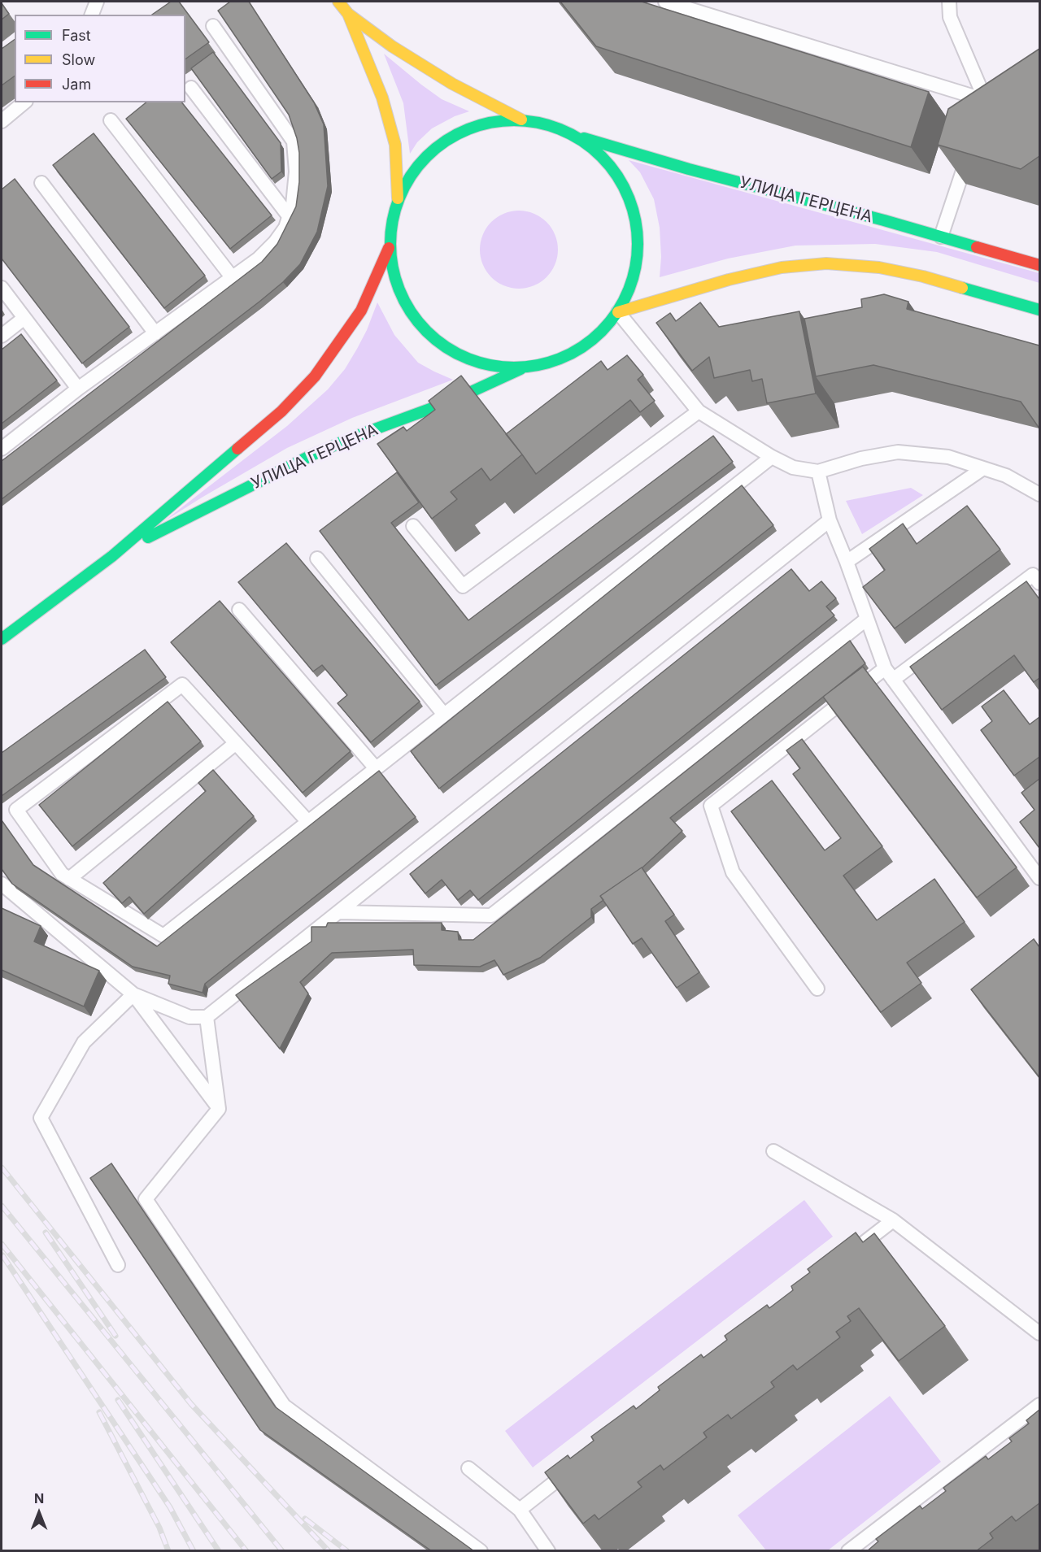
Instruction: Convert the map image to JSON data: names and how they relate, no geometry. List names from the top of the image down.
{
  "streets": {
    "main road": ["УЛИЦА ГЕРЦЕНА"]
  },
  "legend": ["Fast", "Slow", "Jam"],
  "north": "top"
}
